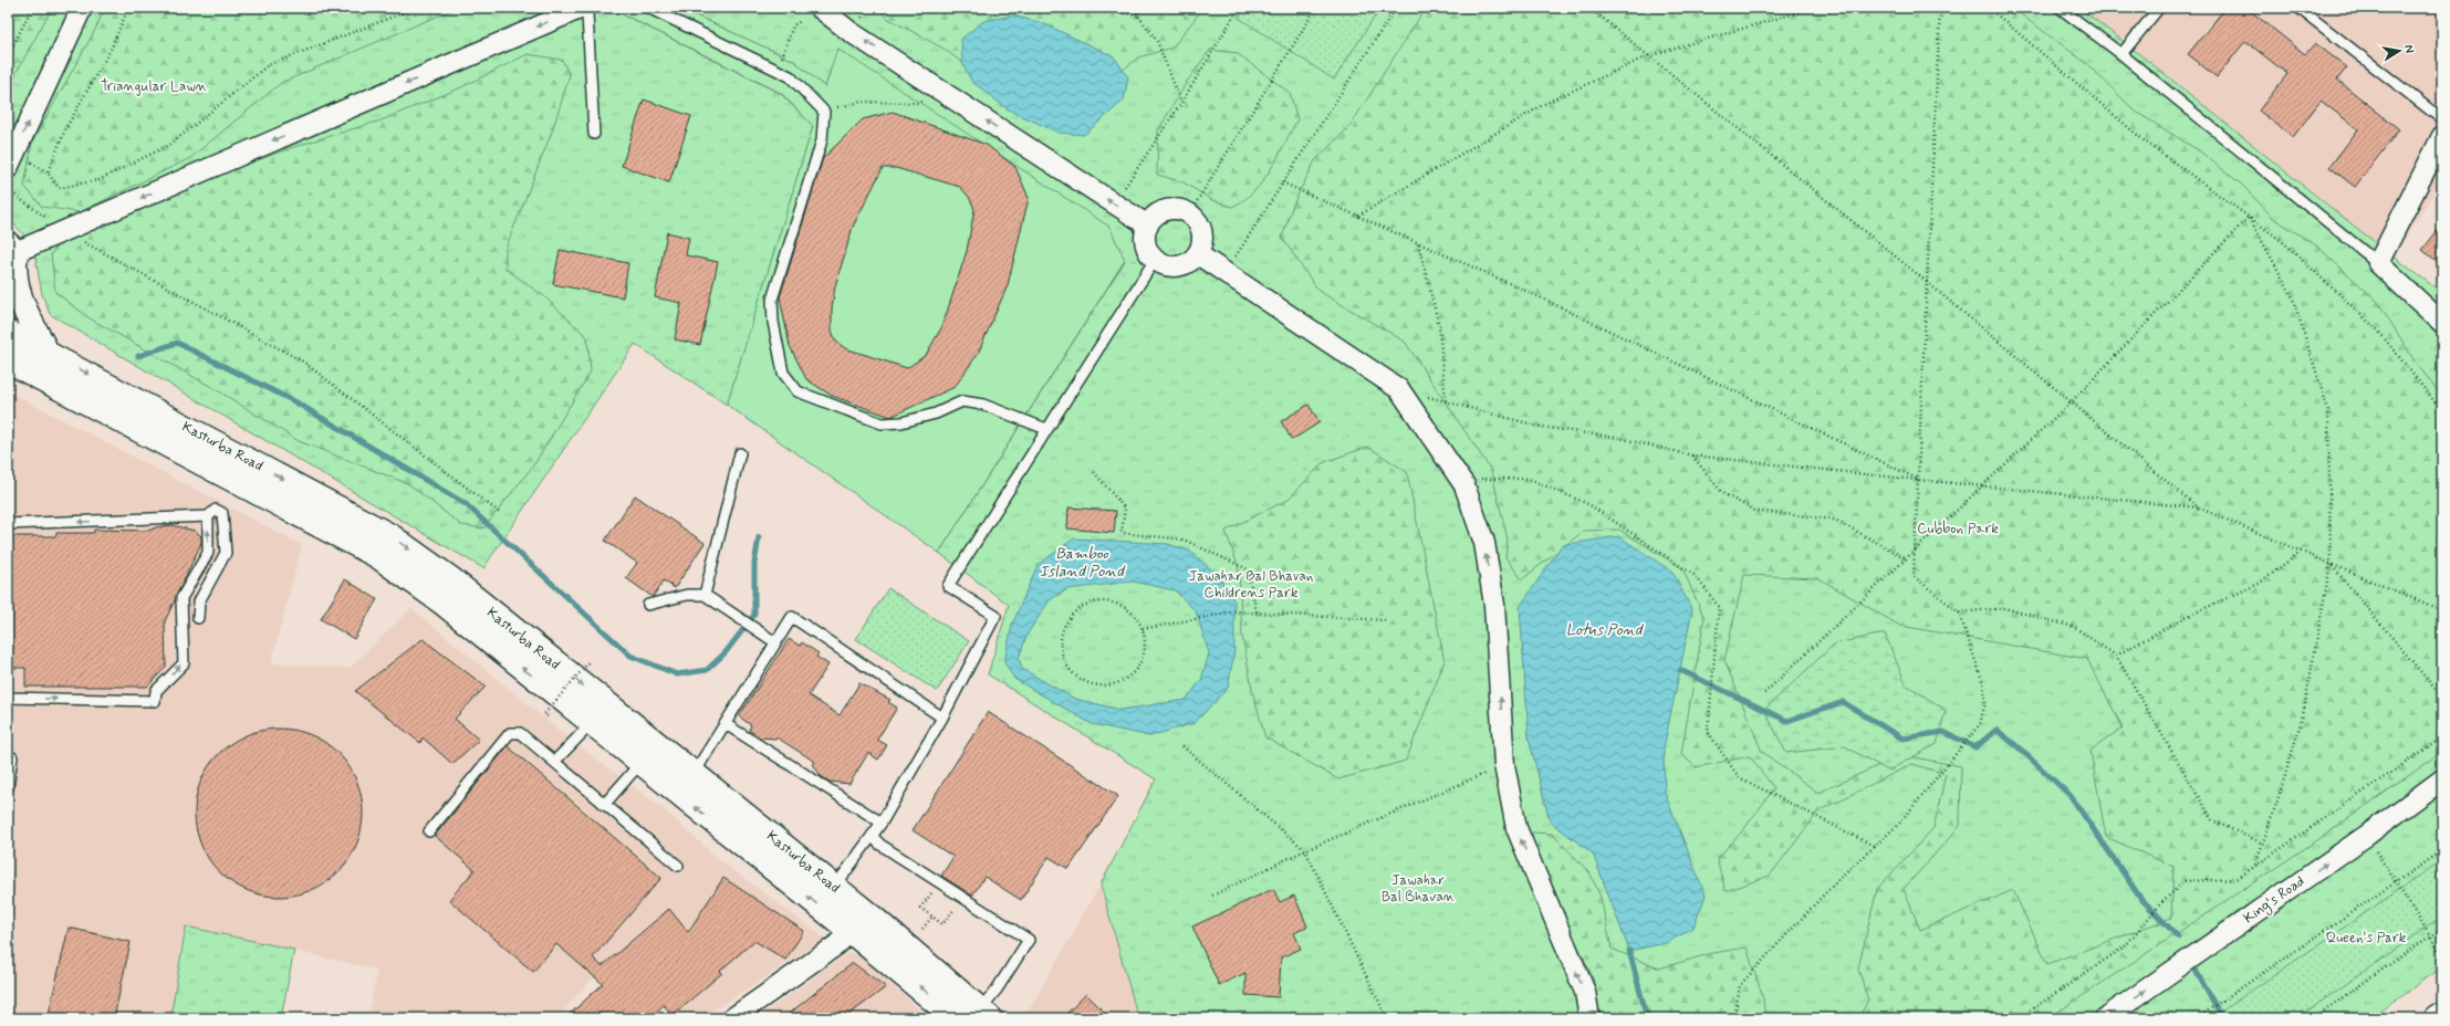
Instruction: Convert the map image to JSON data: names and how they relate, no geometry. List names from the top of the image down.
{
  "streets": {
    "main road": ["Kasturba Road"],
    "street": ["King's Road"]
  },
  "one_way": ["King's Road"],
  "water": ["Bamboo Island Pond", "Lotus Pond"],
  "parks": [
    "Triangular Lawn",
    "Cubbon Park",
    "Jawahar Bal Bhavan Childrens Park",
    "Jawahar Bal Bhavan",
    "Queen's Park"
  ],
  "north": "right"
}
